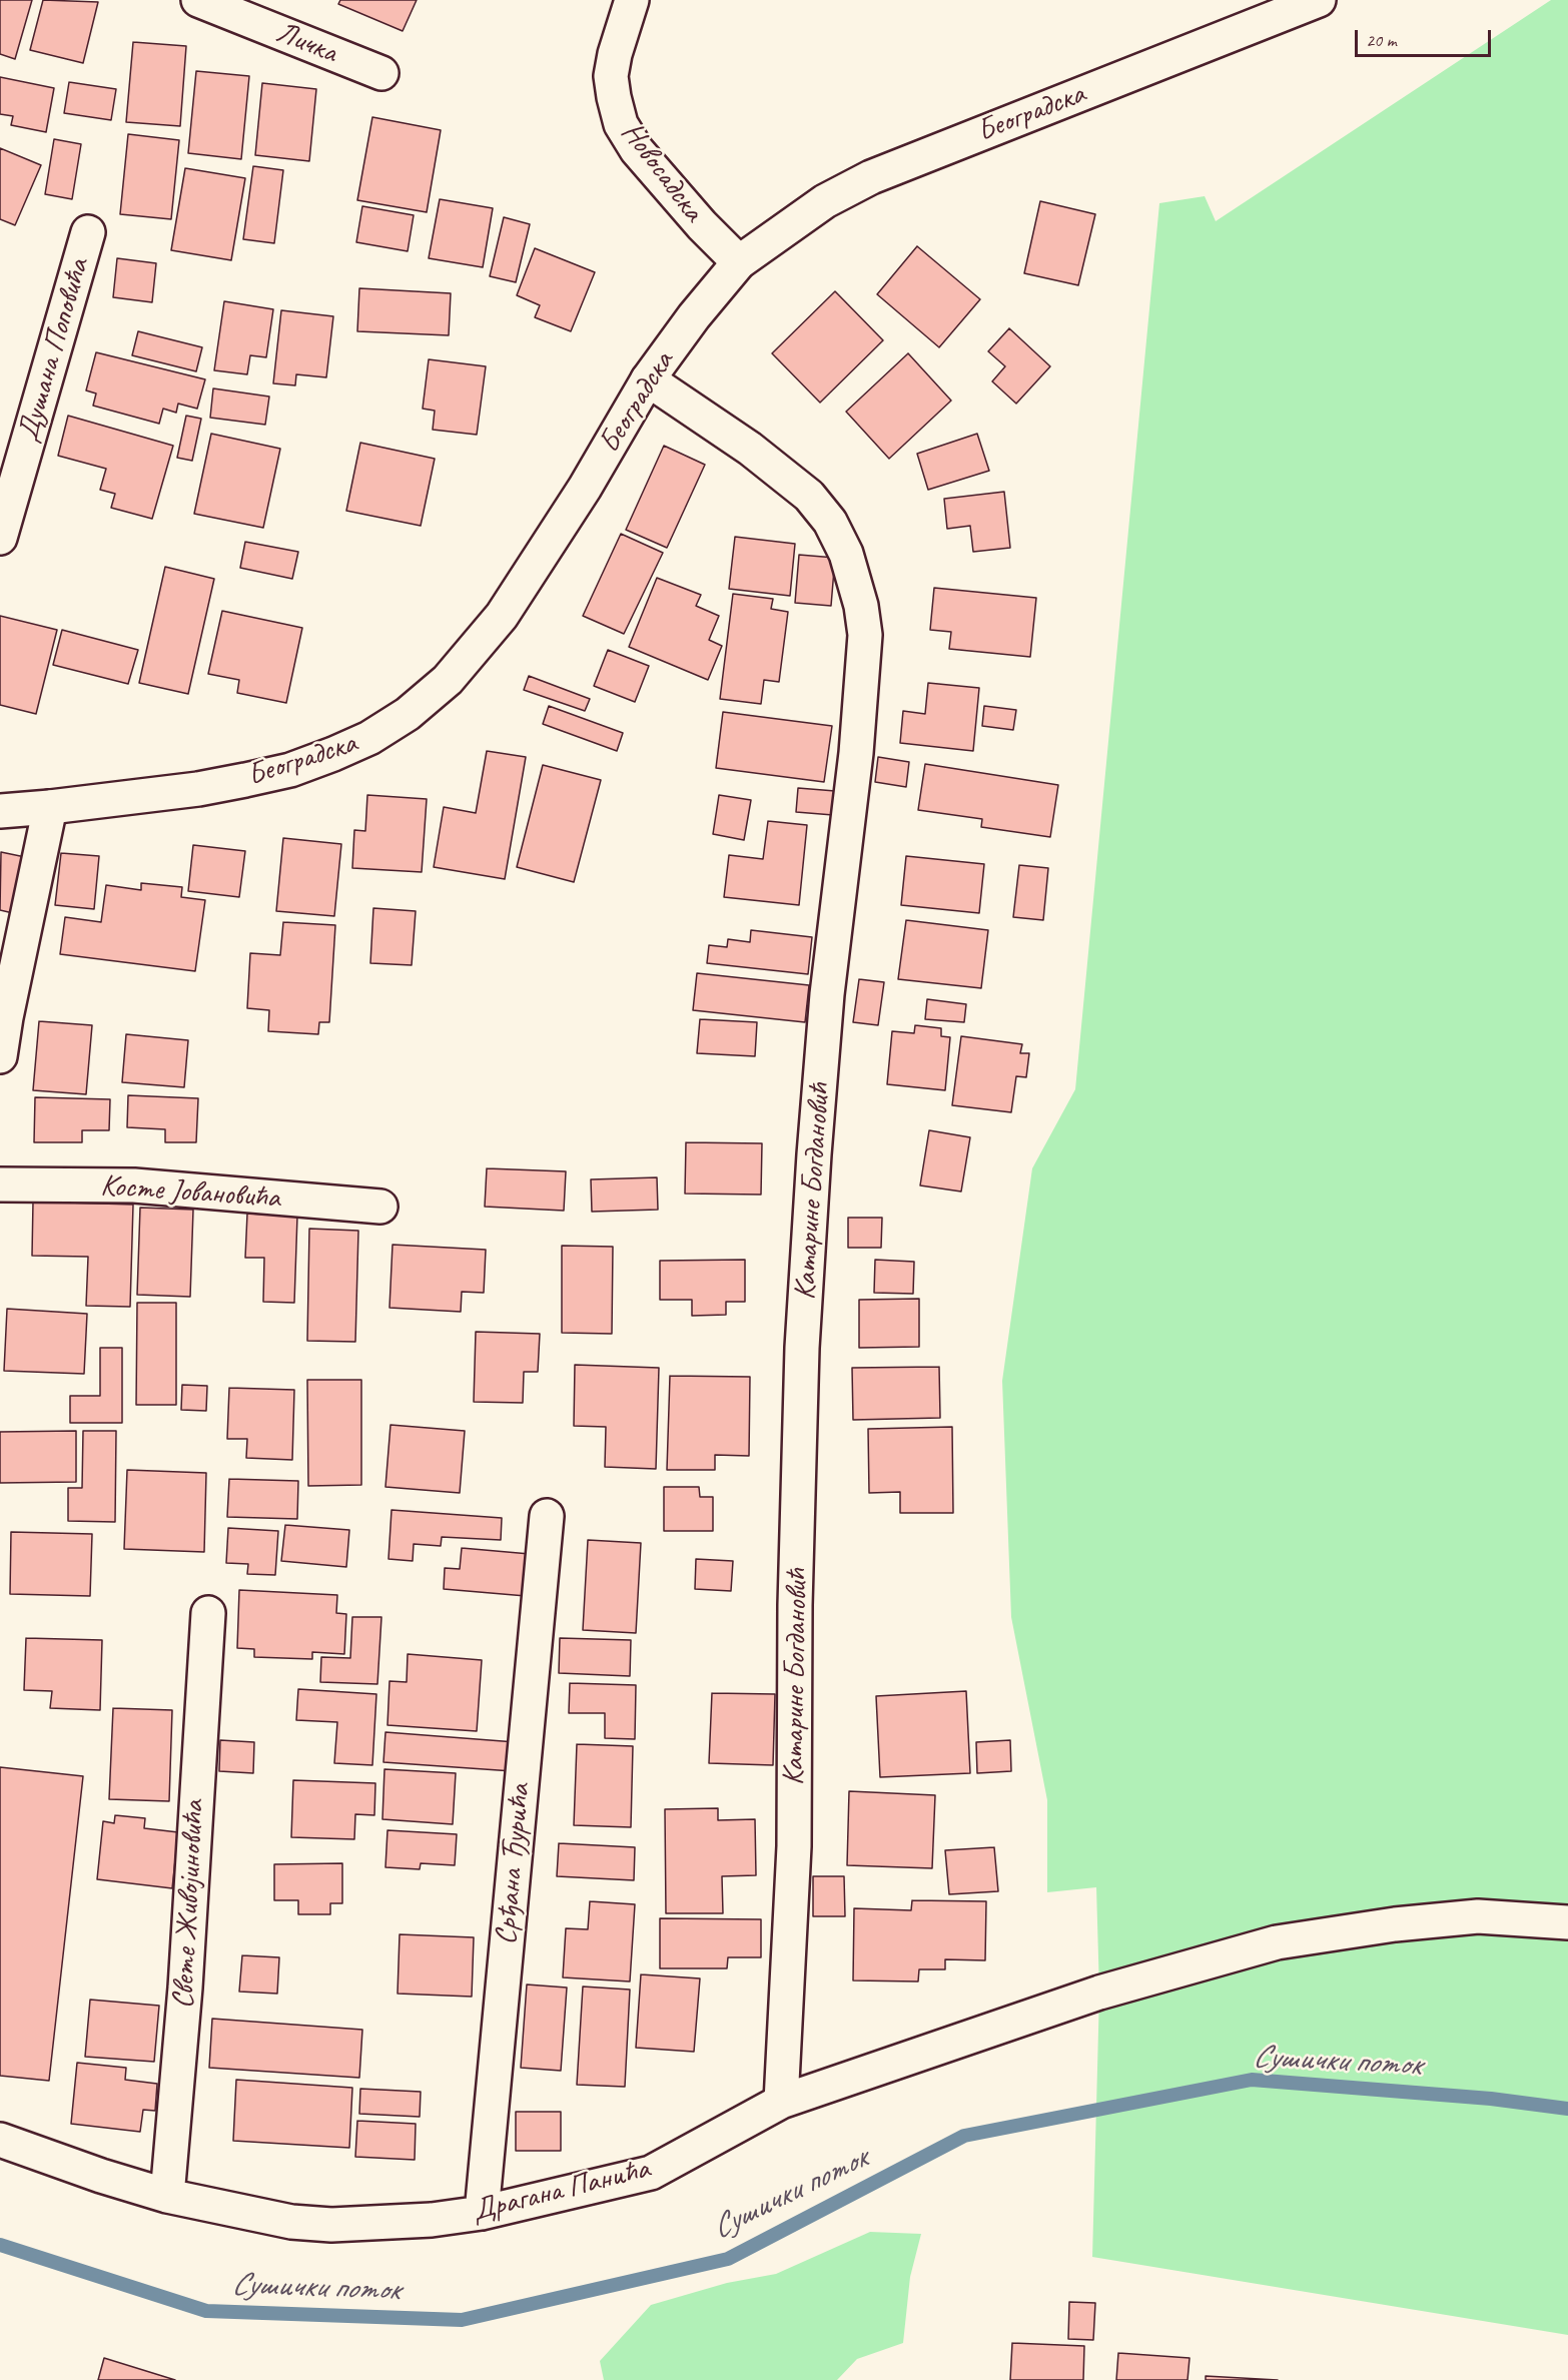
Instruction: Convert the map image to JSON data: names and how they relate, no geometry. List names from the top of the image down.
{
  "streets": {
    "street": [
      "Личка",
      "Београдска",
      "Новосадска",
      "Душана Поповића",
      "Катарине Богдановић",
      "Косте Јовановића",
      "Срђана Ђурића",
      "Свете Живојиновића",
      "Драгана Панића"
    ]
  },
  "crossings": [
    ["Београдска", "Новосадска"],
    ["Београдска", "Катарине Богдановић"],
    ["Катарине Богдановић", "Драгана Панића"],
    ["Срђана Ђурића", "Драгана Панића"],
    ["Свете Живојиновића", "Драгана Панића"]
  ],
  "water": ["Сушички поток"],
  "scale_bar": "20 m"
}
